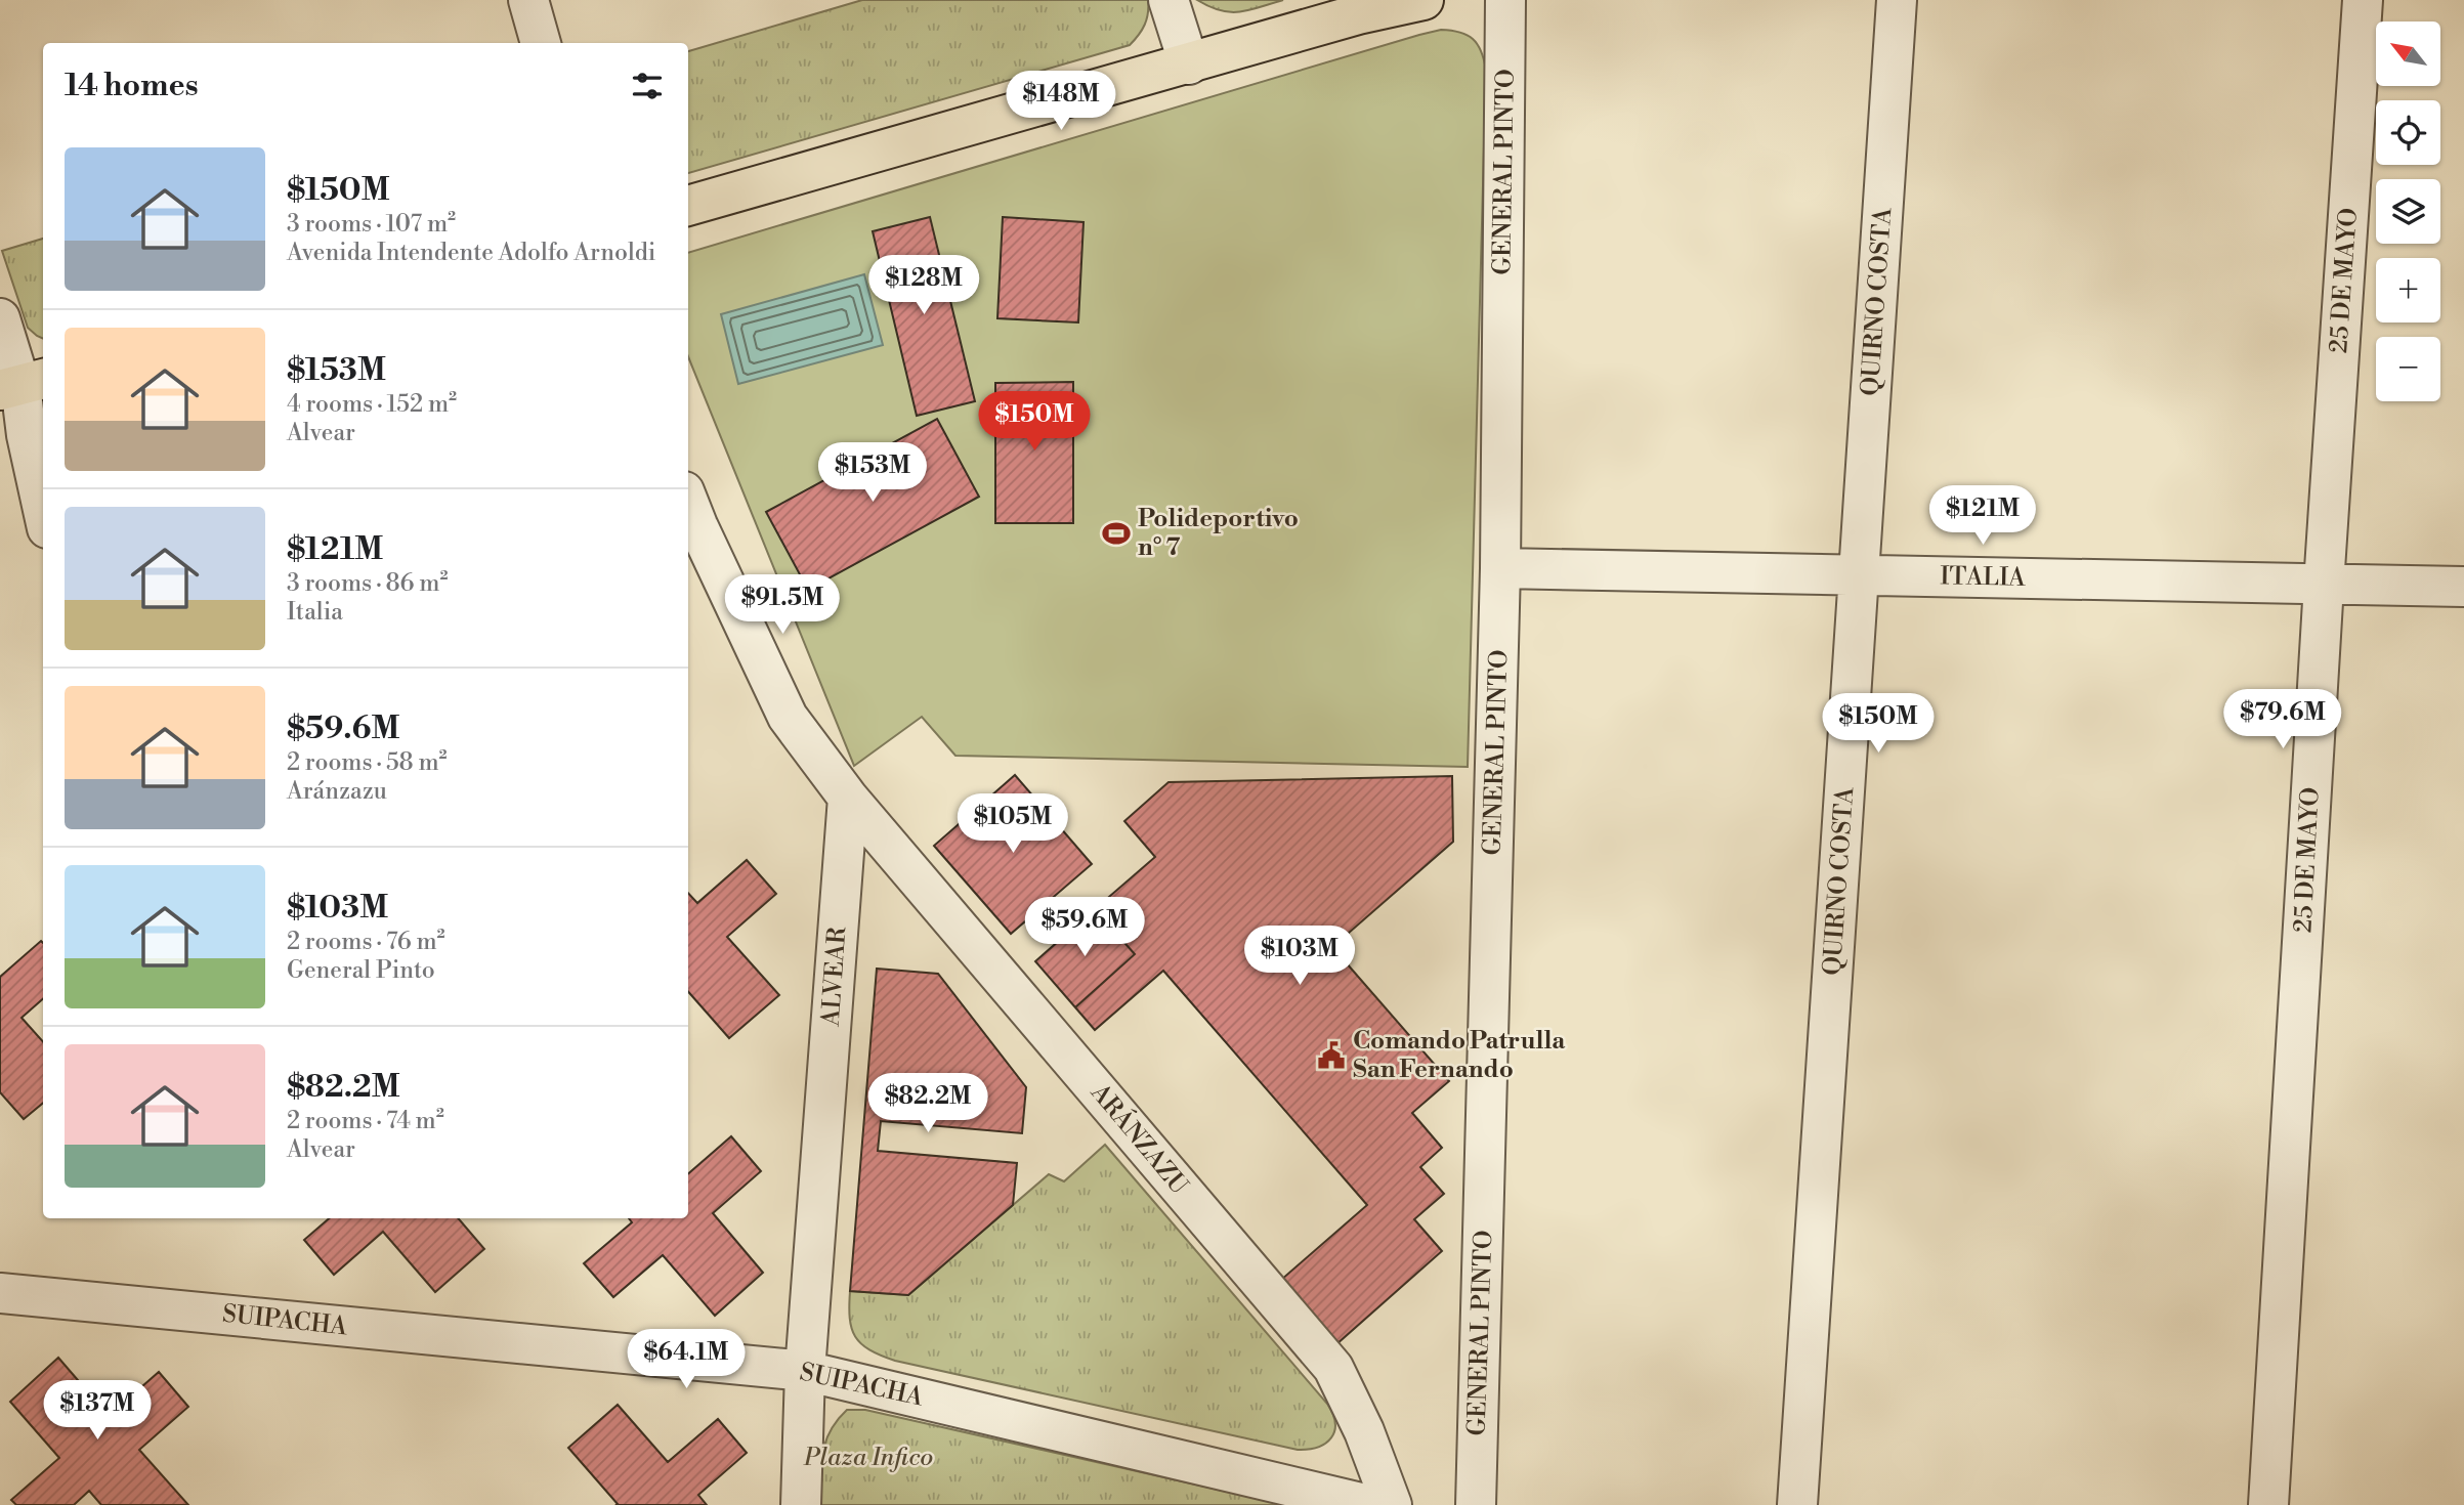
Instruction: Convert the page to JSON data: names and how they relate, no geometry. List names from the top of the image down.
{
  "streets": {
    "street": [
      "GENERAL PINTO",
      "25 DE MAYO",
      "QUIRNO COSTA",
      "ITALIA",
      "ALVEAR",
      "ARÁNZAZU",
      "SUIPACHA"
    ]
  },
  "crossings": [
    ["GENERAL PINTO", "ITALIA"],
    ["25 DE MAYO", "ITALIA"],
    ["QUIRNO COSTA", "ITALIA"],
    ["ALVEAR", "ARÁNZAZU"],
    ["ALVEAR", "SUIPACHA"]
  ],
  "parks": ["Plaza Infico"],
  "places": {
    "sports": ["Polideportivo n° 7"],
    "public building": ["Comando Patrulla San Fernando"]
  },
  "north": "top left",
  "page": {
    "map_buttons": ["+", "−"],
    "heading": "14 homes",
    "price": [
      "$148M",
      "$128M",
      "$150M",
      "$153M",
      "$121M",
      "$91.5M",
      "$79.6M",
      "$150M",
      "$105M",
      "$59.6M",
      "$103M",
      "$82.2M",
      "$64.1M",
      "$137M"
    ],
    "list": [
      {
        "name": "$150M",
        "note": "3 rooms · 107 m² · Avenida Intendente Adolfo Arnoldi"
      },
      {
        "name": "$153M",
        "note": "4 rooms · 152 m² · Alvear"
      },
      {
        "name": "$121M",
        "note": "3 rooms · 86 m² · Italia"
      },
      {
        "name": "$59.6M",
        "note": "2 rooms · 58 m² · Aránzazu"
      },
      {
        "name": "$103M",
        "note": "2 rooms · 76 m² · General Pinto"
      },
      {
        "name": "$82.2M",
        "note": "2 rooms · 74 m² · Alvear"
      }
    ]
  }
}
